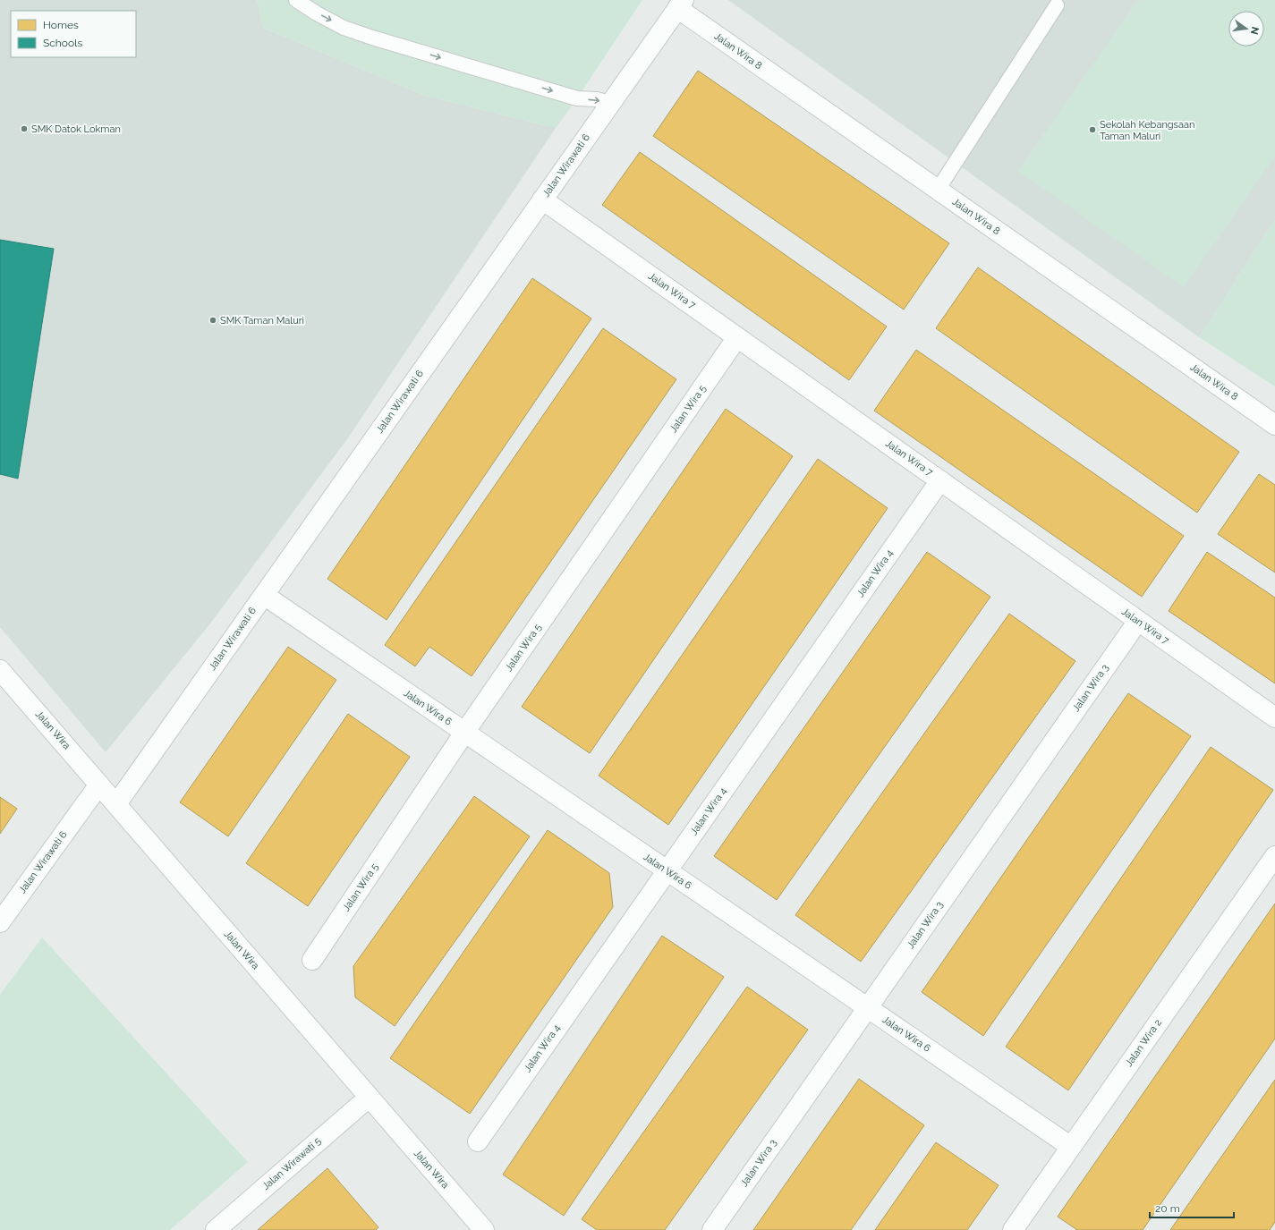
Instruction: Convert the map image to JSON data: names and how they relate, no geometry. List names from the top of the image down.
{
  "streets": {
    "street": [
      "Jalan Wira 8",
      "Jalan Wirawati 6",
      "Jalan Wira 7",
      "Jalan Wira 5",
      "Jalan Wira 4",
      "Jalan Wira 3",
      "Jalan Wira 6",
      "Jalan Wira",
      "Jalan Wira 2",
      "Jalan Wirawati 5"
    ]
  },
  "crossings": [
    ["Jalan Wira 8", "Jalan Wirawati 6"],
    ["Jalan Wirawati 6", "Jalan Wira 7"],
    ["Jalan Wirawati 6", "Jalan Wira 6"],
    ["Jalan Wirawati 6", "Jalan Wira"],
    ["Jalan Wira 7", "Jalan Wira 5"],
    ["Jalan Wira 7", "Jalan Wira 4"],
    ["Jalan Wira 7", "Jalan Wira 3"],
    ["Jalan Wira 5", "Jalan Wira 6"],
    ["Jalan Wira 4", "Jalan Wira 6"],
    ["Jalan Wira 3", "Jalan Wira 6"],
    ["Jalan Wira 6", "Jalan Wira 2"],
    ["Jalan Wira", "Jalan Wirawati 5"]
  ],
  "places": ["SMK Datok Lokman", "Sekolah Kebangsaan Taman Maluri", "SMK Taman Maluri"],
  "legend": ["Homes", "Schools"],
  "scale_bar": "20 m",
  "north": "right"
}
